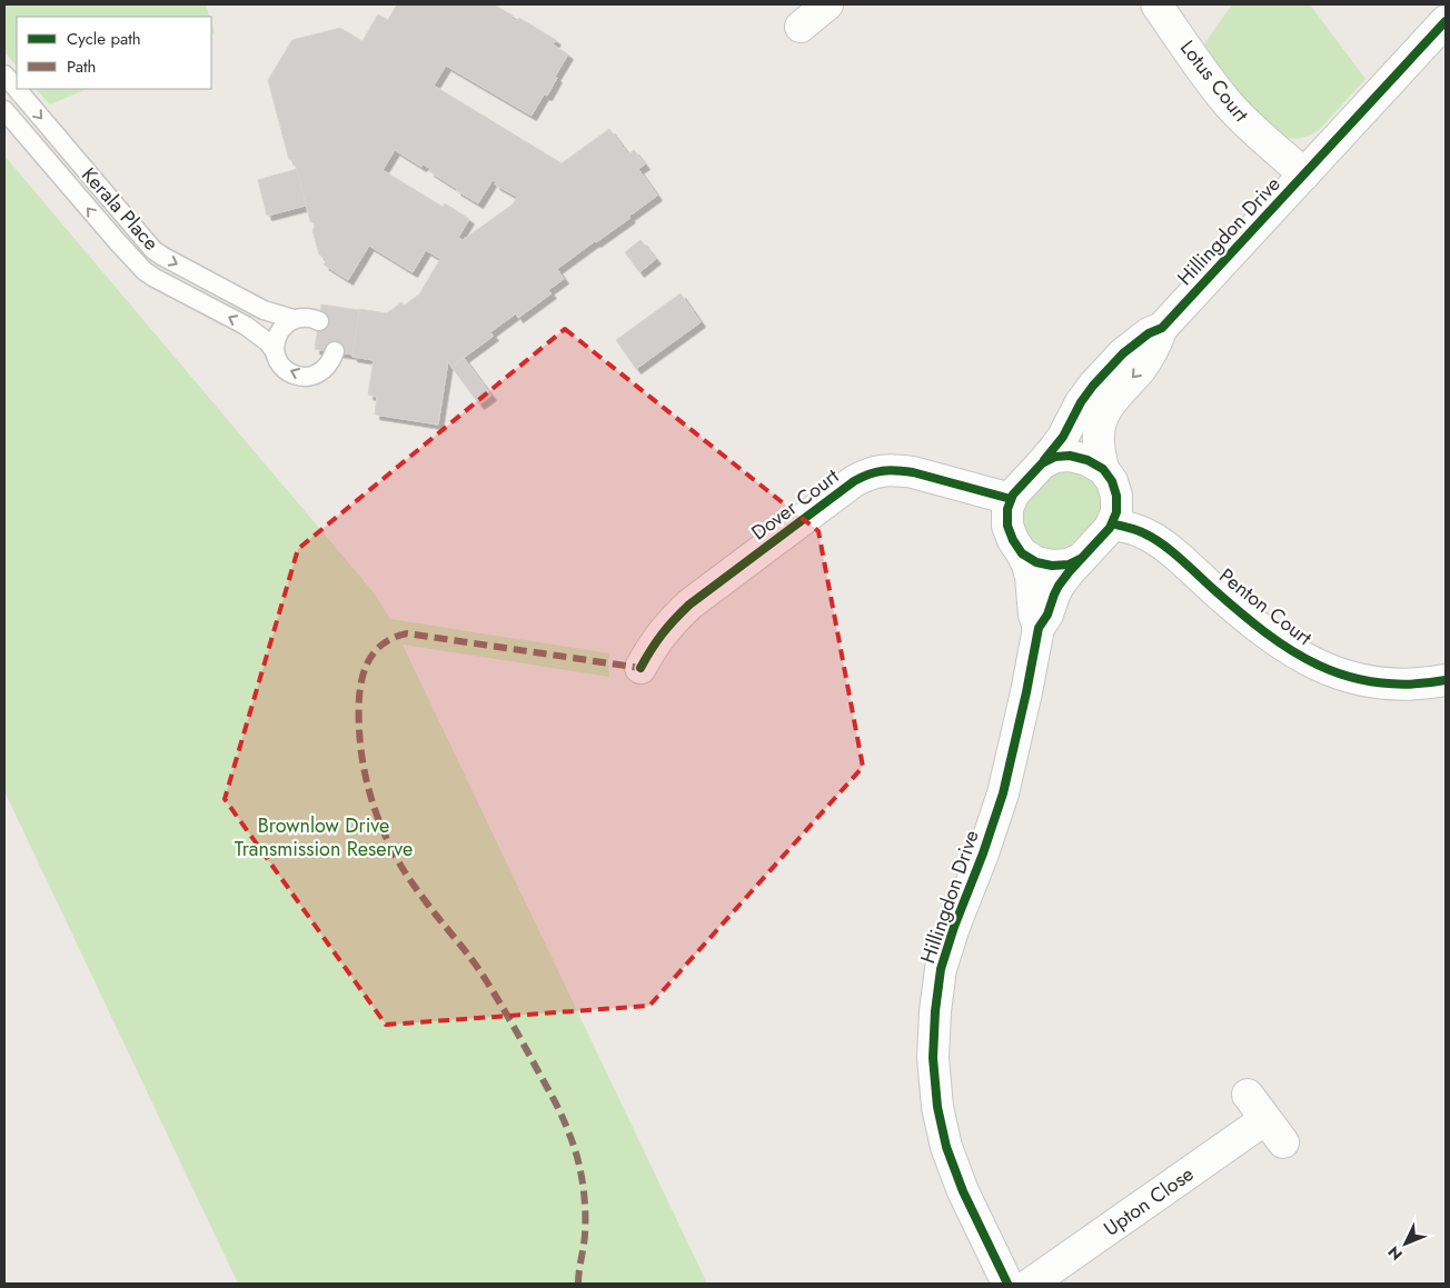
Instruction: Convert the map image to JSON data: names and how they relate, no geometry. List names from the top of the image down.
{
  "streets": {
    "street": [
      "Lotus Court",
      "Hillingdon Drive",
      "Dover Court",
      "Penton Court",
      "Upton Close"
    ],
    "lane": ["Kerala Place"]
  },
  "crossings": [
    ["Lotus Court", "Hillingdon Drive"],
    ["Hillingdon Drive", "Dover Court"],
    ["Hillingdon Drive", "Penton Court"],
    ["Dover Court", "Penton Court"]
  ],
  "parks": ["Brownlow Drive Transmission Reserve"],
  "legend": ["Cycle path", "Path"],
  "north": "bottom left"
}
